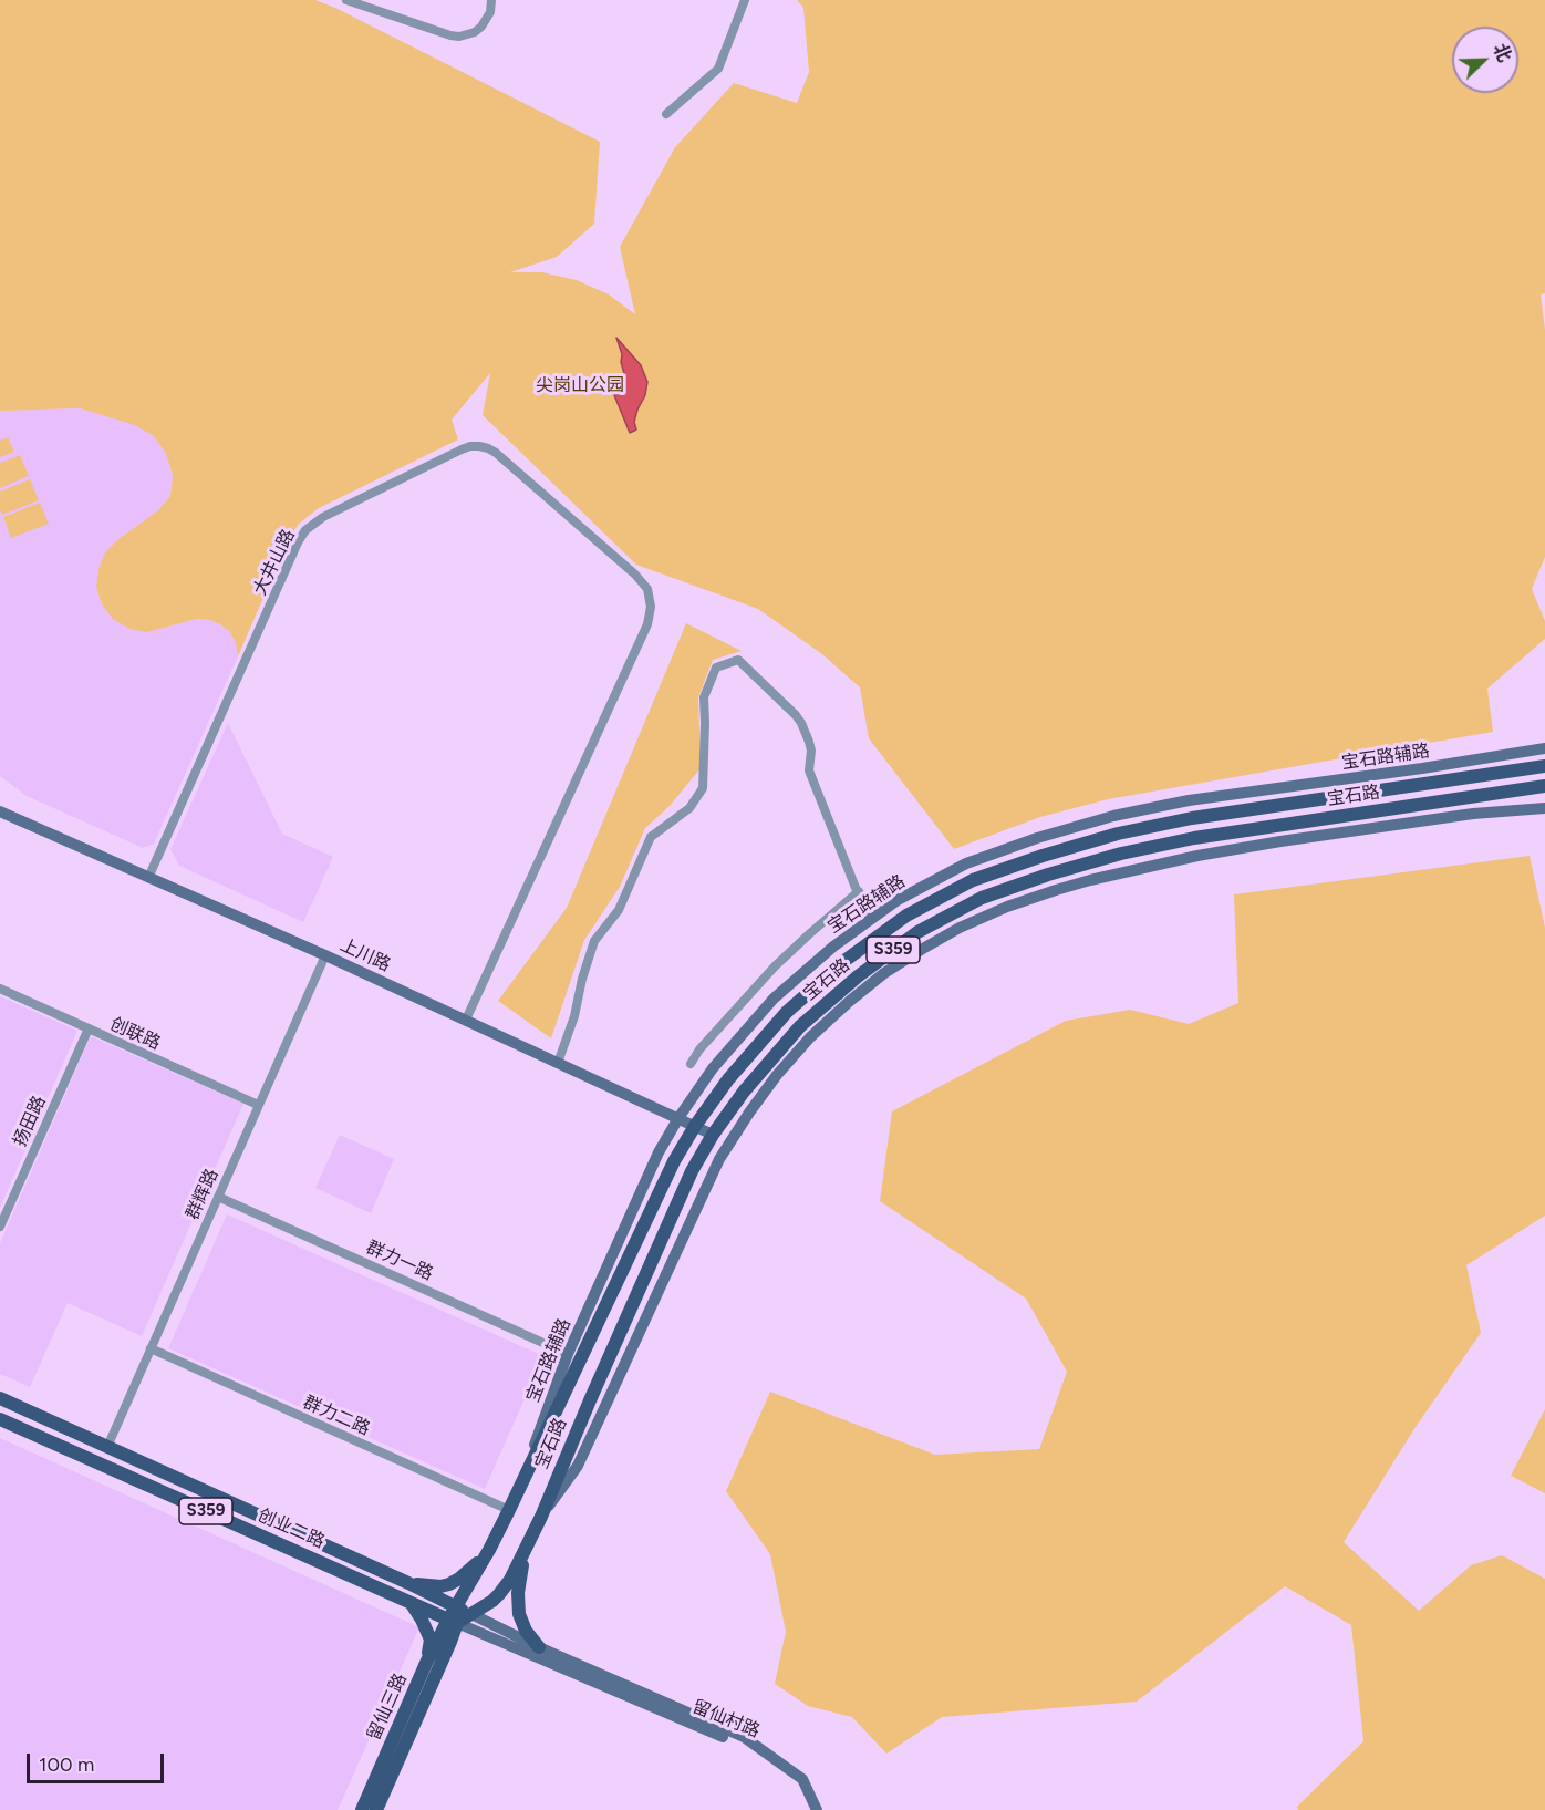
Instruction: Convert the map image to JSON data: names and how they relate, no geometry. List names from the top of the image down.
{
  "streets": {
    "main road": [
      "宝石路辅路",
      "宝石路",
      "S359",
      "上川路",
      "创业二路",
      "留仙三路",
      "留仙村路"
    ],
    "street": [
      "大井山路",
      "创联路",
      "扬田路",
      "群辉路",
      "群力一路",
      "群力二路"
    ]
  },
  "crossings": [
    ["大井山路", "上川路"],
    ["宝石路辅路", "宝石路"],
    ["宝石路辅路", "上川路"],
    ["宝石路辅路", "群力一路"],
    ["宝石路辅路", "群力二路"],
    ["宝石路", "上川路"],
    ["宝石路", "群力二路"],
    ["宝石路", "创业二路"],
    ["宝石路", "留仙三路"],
    ["宝石路", "留仙村路"],
    ["上川路", "群辉路"],
    ["创联路", "扬田路"],
    ["创联路", "群辉路"],
    ["群辉路", "群力一路"],
    ["群辉路", "群力二路"],
    ["群辉路", "创业二路"],
    ["创业二路", "留仙三路"],
    ["创业二路", "留仙村路"],
    ["留仙三路", "留仙村路"]
  ],
  "parks": ["尖岗山公园"],
  "scale_bar": "100 m",
  "north": "top right"
}
